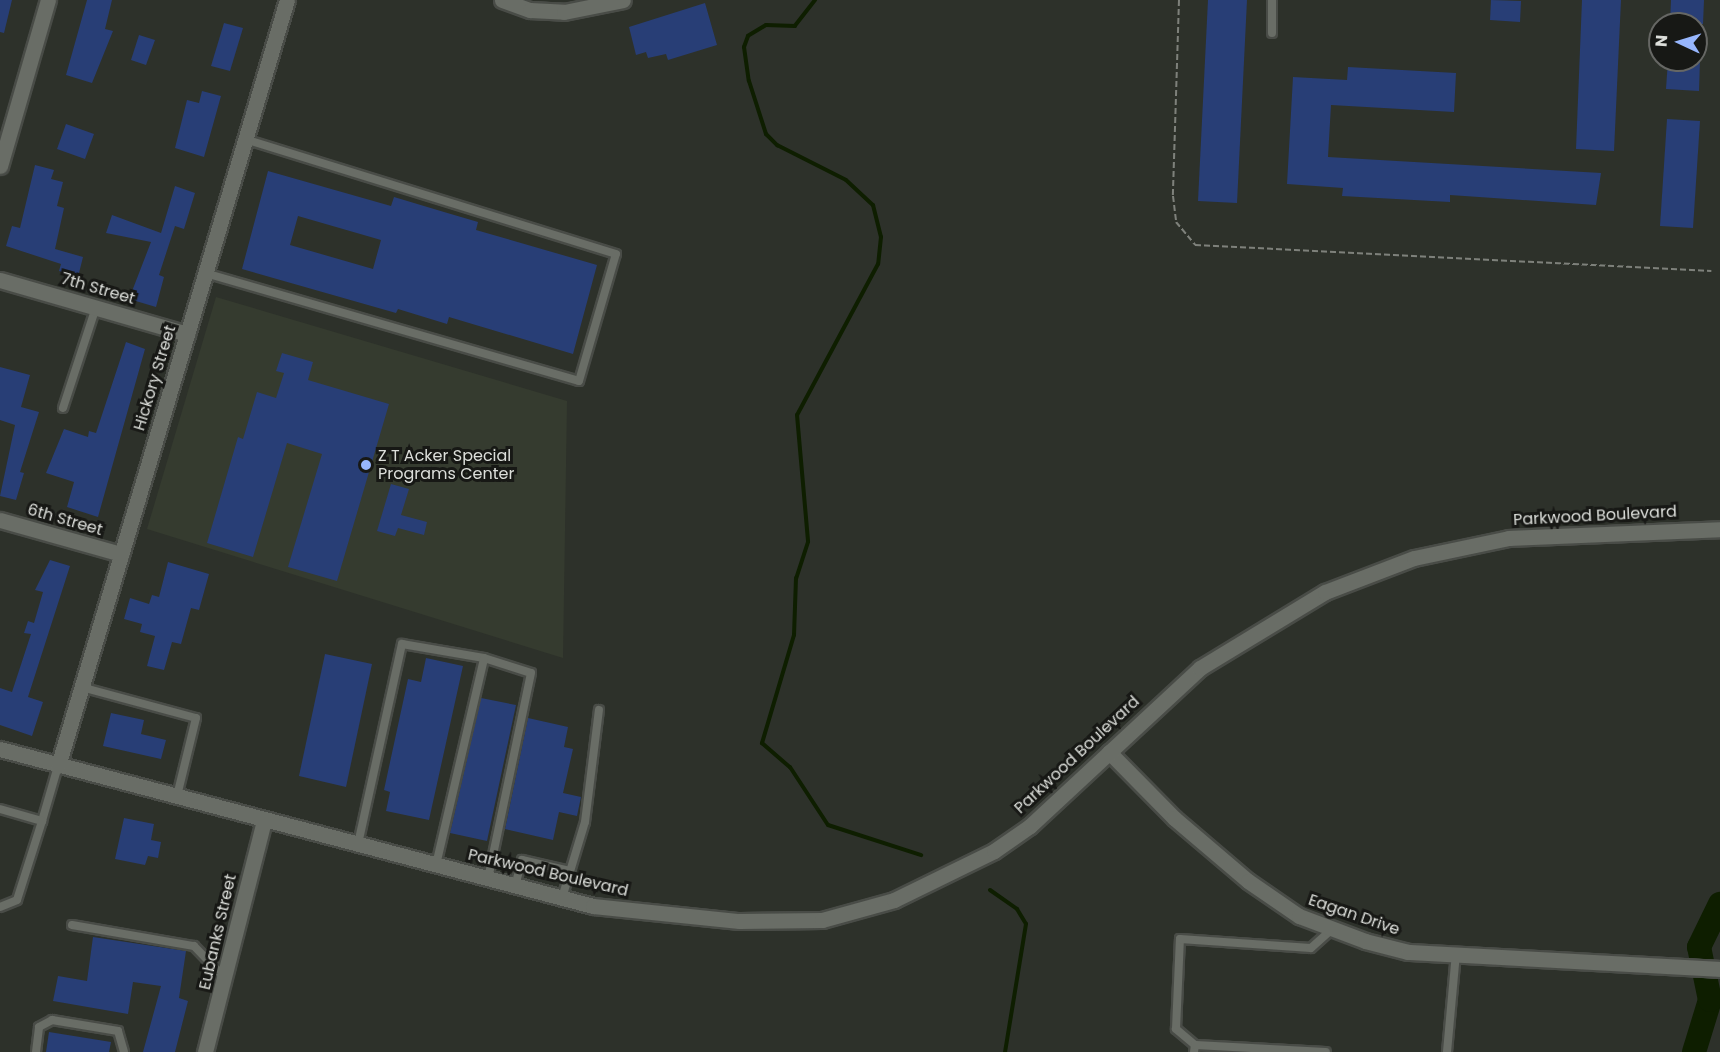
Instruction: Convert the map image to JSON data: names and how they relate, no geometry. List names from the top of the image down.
{
  "streets": {
    "street": [
      "7th Street",
      "Hickory Street",
      "Parkwood Boulevard",
      "6th Street",
      "Eagan Drive",
      "Eubanks Street"
    ]
  },
  "crossings": [
    ["7th Street", "Hickory Street"],
    ["Hickory Street", "Parkwood Boulevard"],
    ["Hickory Street", "6th Street"],
    ["Parkwood Boulevard", "Eagan Drive"],
    ["Parkwood Boulevard", "Eubanks Street"]
  ],
  "places": ["Z T Acker Special Programs Center"],
  "north": "left"
}
